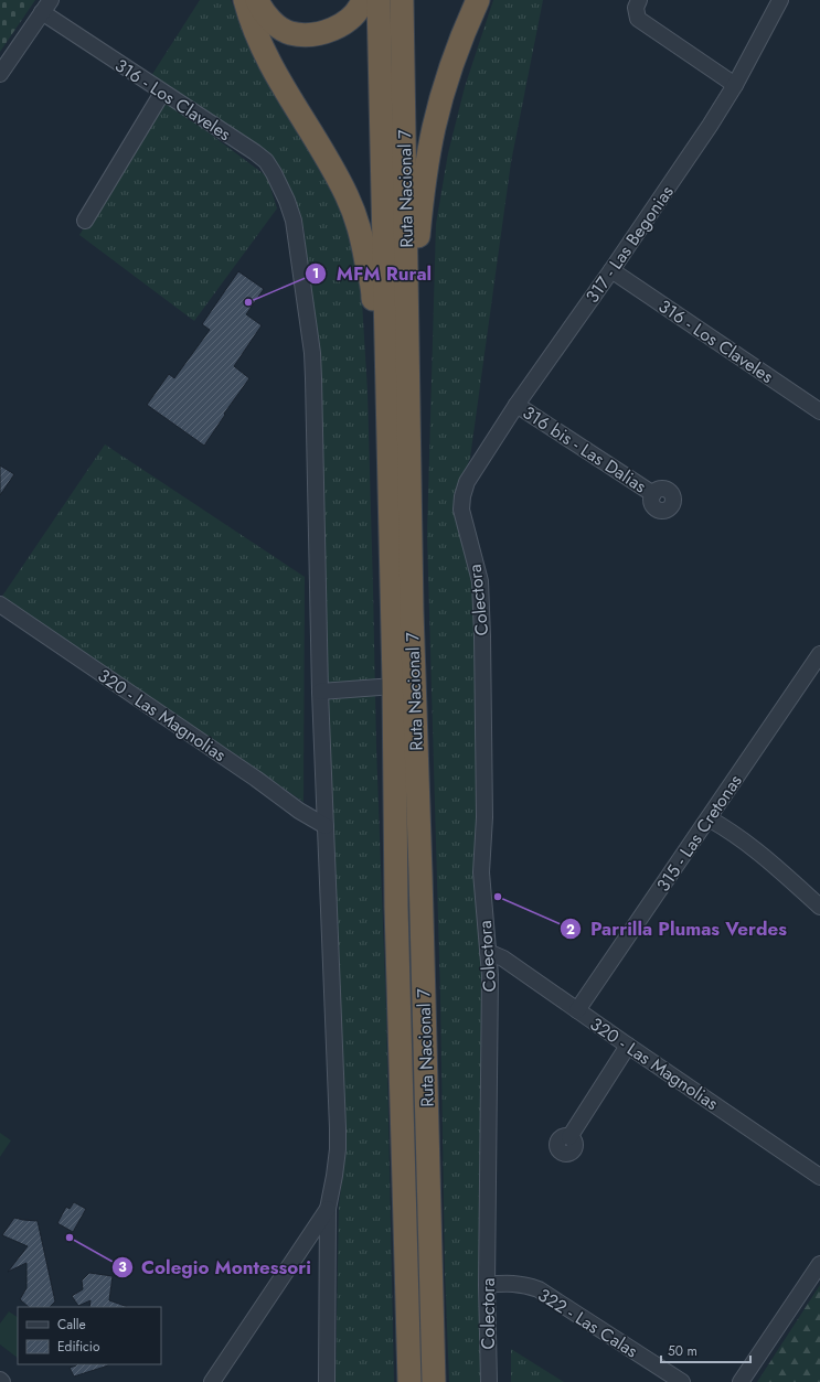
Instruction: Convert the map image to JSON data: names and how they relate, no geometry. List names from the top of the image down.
{
  "streets": {
    "highway": ["Ruta Nacional 7"],
    "street": [
      "316 - Los Claveles",
      "317 - Las Begonias",
      "316 bis - Las Dalias",
      "Colectora",
      "320 - Las Magnolias",
      "315 - Las Cretonas",
      "322 - Las Calas"
    ]
  },
  "crossings": [
    ["316 - Los Claveles", "317 - Las Begonias"],
    ["317 - Las Begonias", "316 bis - Las Dalias"],
    ["317 - Las Begonias", "Colectora"],
    ["Colectora", "320 - Las Magnolias"],
    ["Colectora", "322 - Las Calas"],
    ["320 - Las Magnolias", "315 - Las Cretonas"]
  ],
  "places": ["MFM Rural", "Parrilla Plumas Verdes", "Colegio Montessori"],
  "legend": ["Calle", "Edificio"],
  "scale_bar": "50 m"
}
